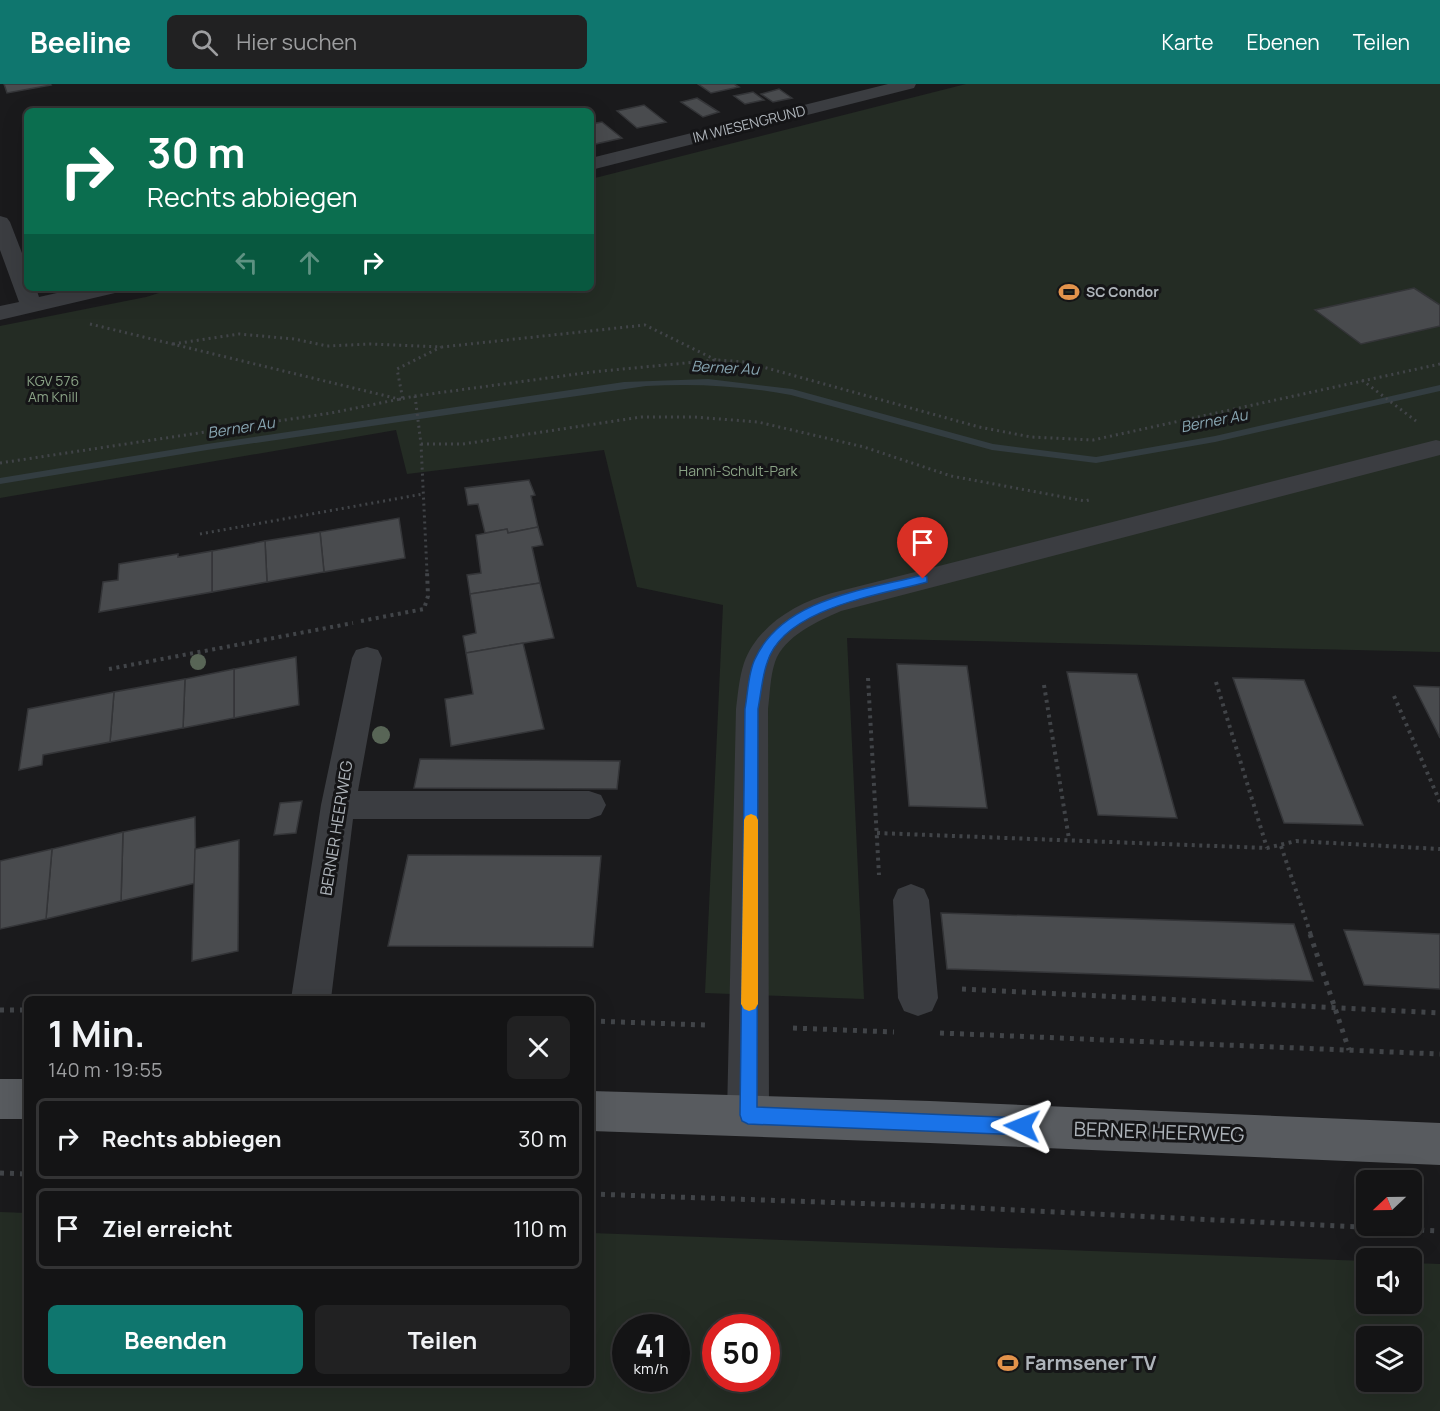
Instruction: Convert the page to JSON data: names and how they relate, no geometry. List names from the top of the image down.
{
  "streets": {
    "main road": ["BERNER HEERWEG"],
    "street": ["IM WIESENGRUND"]
  },
  "water": ["Berner Au"],
  "parks": ["KGV 576 Am Knill", "Hanni-Schult-Park"],
  "places": {
    "sports": ["SC Condor", "Farmsener TV"]
  },
  "north": "left",
  "page": {
    "header": "Beeline",
    "search": "Hier suchen",
    "nav": ["Karte", "Ebenen", "Teilen"],
    "turn": ["30 m", "Rechts abbiegen"],
    "heading": ["1 Min.", "140 m · 19:55"],
    "list": [
      {
        "name": "Rechts abbiegen",
        "value": "30 m"
      },
      {
        "name": "Ziel erreicht",
        "value": "110 m"
      }
    ],
    "buttons": ["Beenden", "Teilen"],
    "speed": "41 km/h",
    "limit": "50"
  }
}
